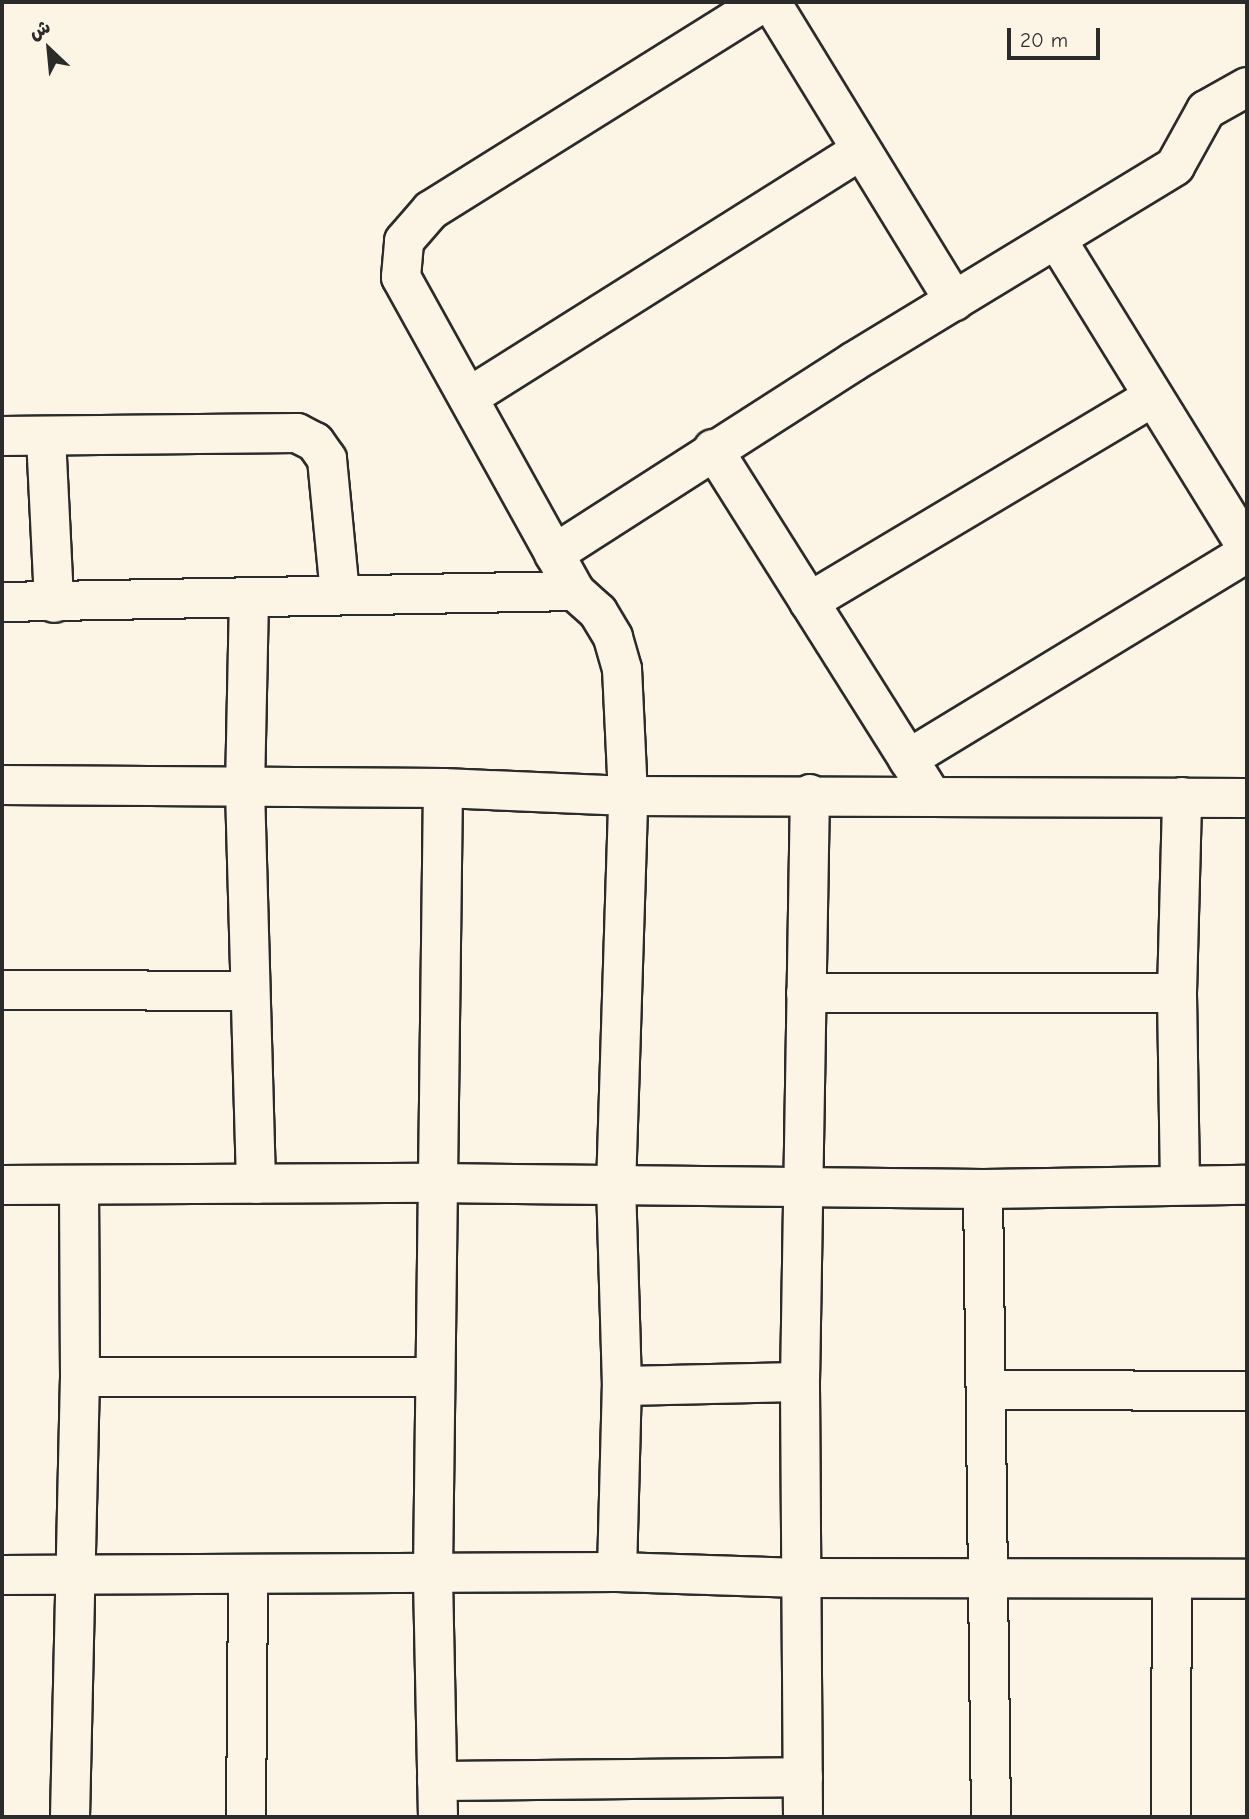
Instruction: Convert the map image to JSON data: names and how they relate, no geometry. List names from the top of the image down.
{
  "scale_bar": "20 m",
  "north": "top left"
}
